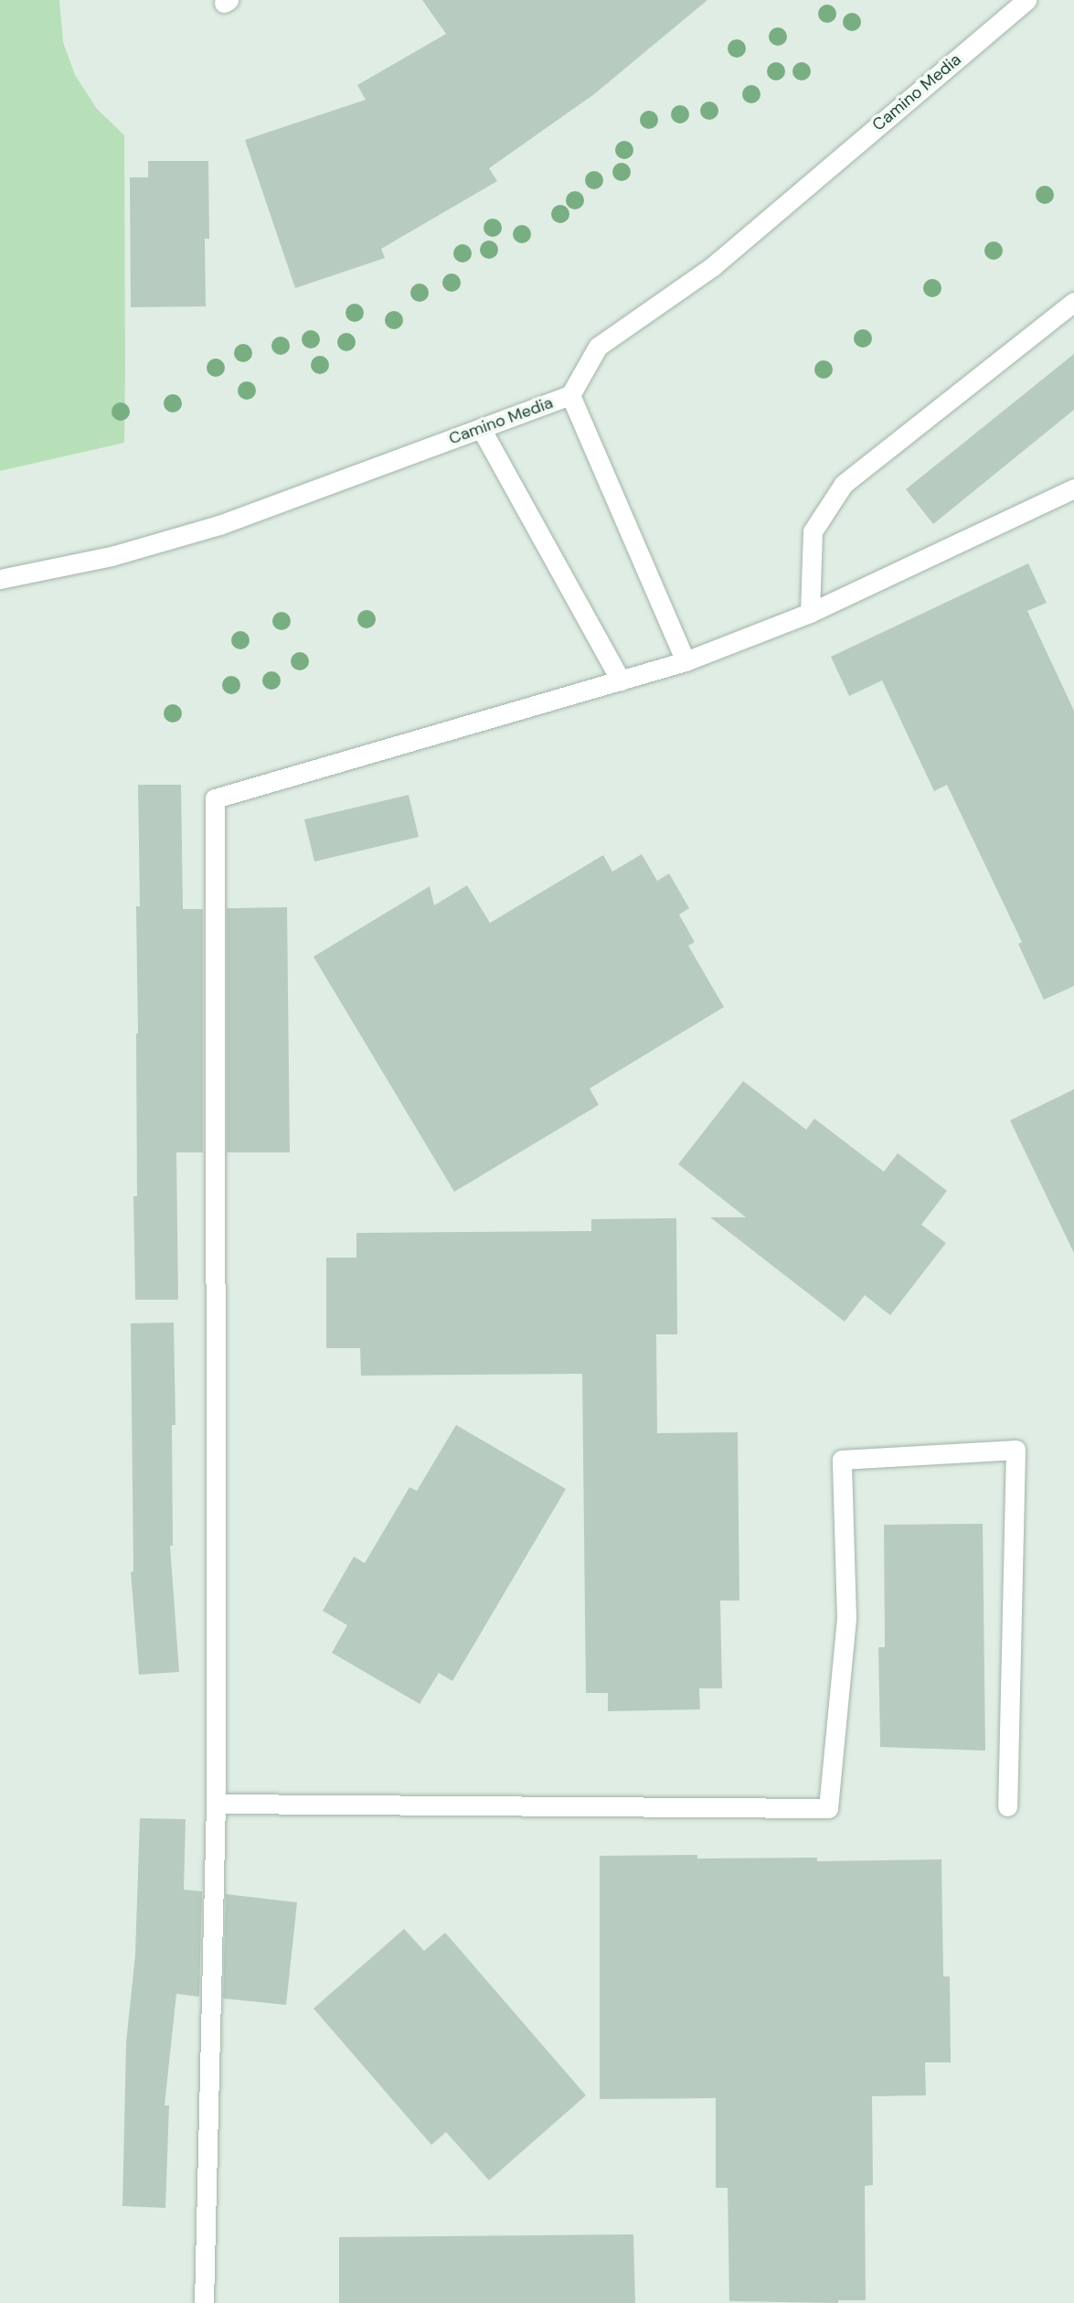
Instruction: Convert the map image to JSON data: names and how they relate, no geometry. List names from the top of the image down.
{
  "streets": {
    "street": ["Camino Media"]
  }
}
